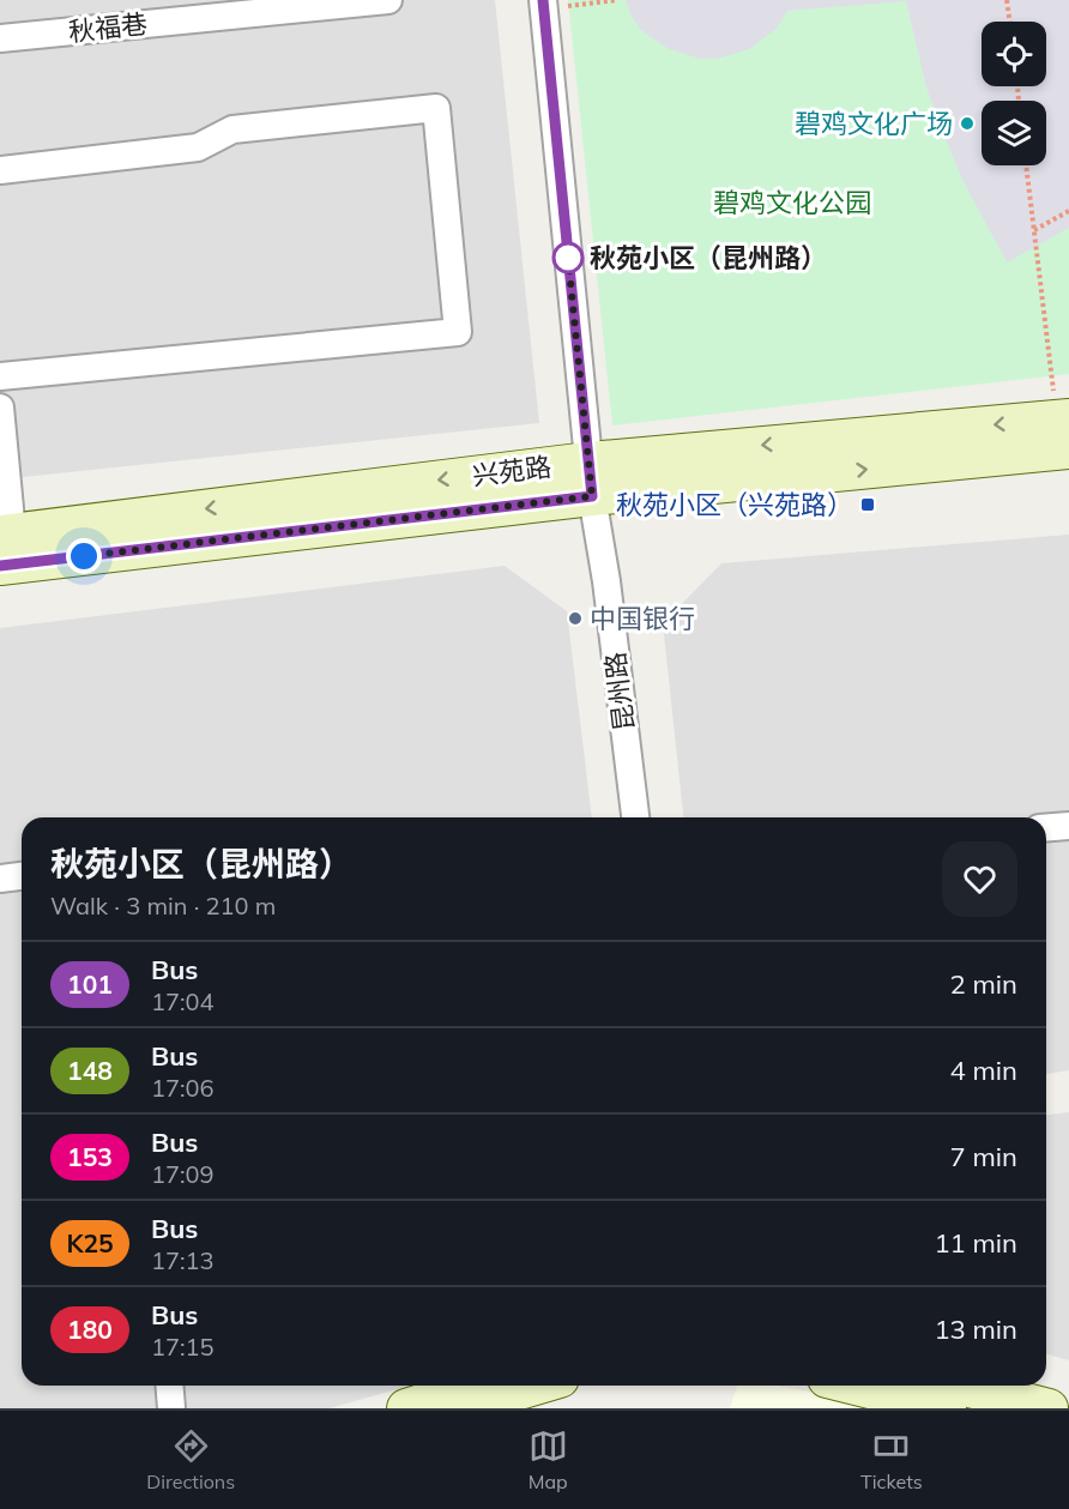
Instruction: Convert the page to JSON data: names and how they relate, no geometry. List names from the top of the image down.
{
  "streets": {
    "main road": ["兴苑路"],
    "street": ["秋福巷", "昆州路"]
  },
  "crossings": [
    ["兴苑路", "昆州路"]
  ],
  "parks": ["碧鸡文化公园"],
  "places": {
    "other": ["碧鸡文化广场", "秋苑小区（昆州路）", "中国银行"],
    "transit": ["秋苑小区（兴苑路）"]
  },
  "lines": ["bus line 101"],
  "page": {
    "heading": ["秋苑小区（昆州路）", "Walk · 3 min · 210 m"],
    "list": [
      {
        "mark": "101",
        "name": "Bus",
        "note": "17:04",
        "value": "2 min"
      },
      {
        "mark": "148",
        "name": "Bus",
        "note": "17:06",
        "value": "4 min"
      },
      {
        "mark": "153",
        "name": "Bus",
        "note": "17:09",
        "value": "7 min"
      },
      {
        "mark": "K25",
        "name": "Bus",
        "note": "17:13",
        "value": "11 min"
      },
      {
        "mark": "180",
        "name": "Bus",
        "note": "17:15",
        "value": "13 min"
      }
    ],
    "tabs": ["Directions", "Map", "Tickets"]
  }
}
